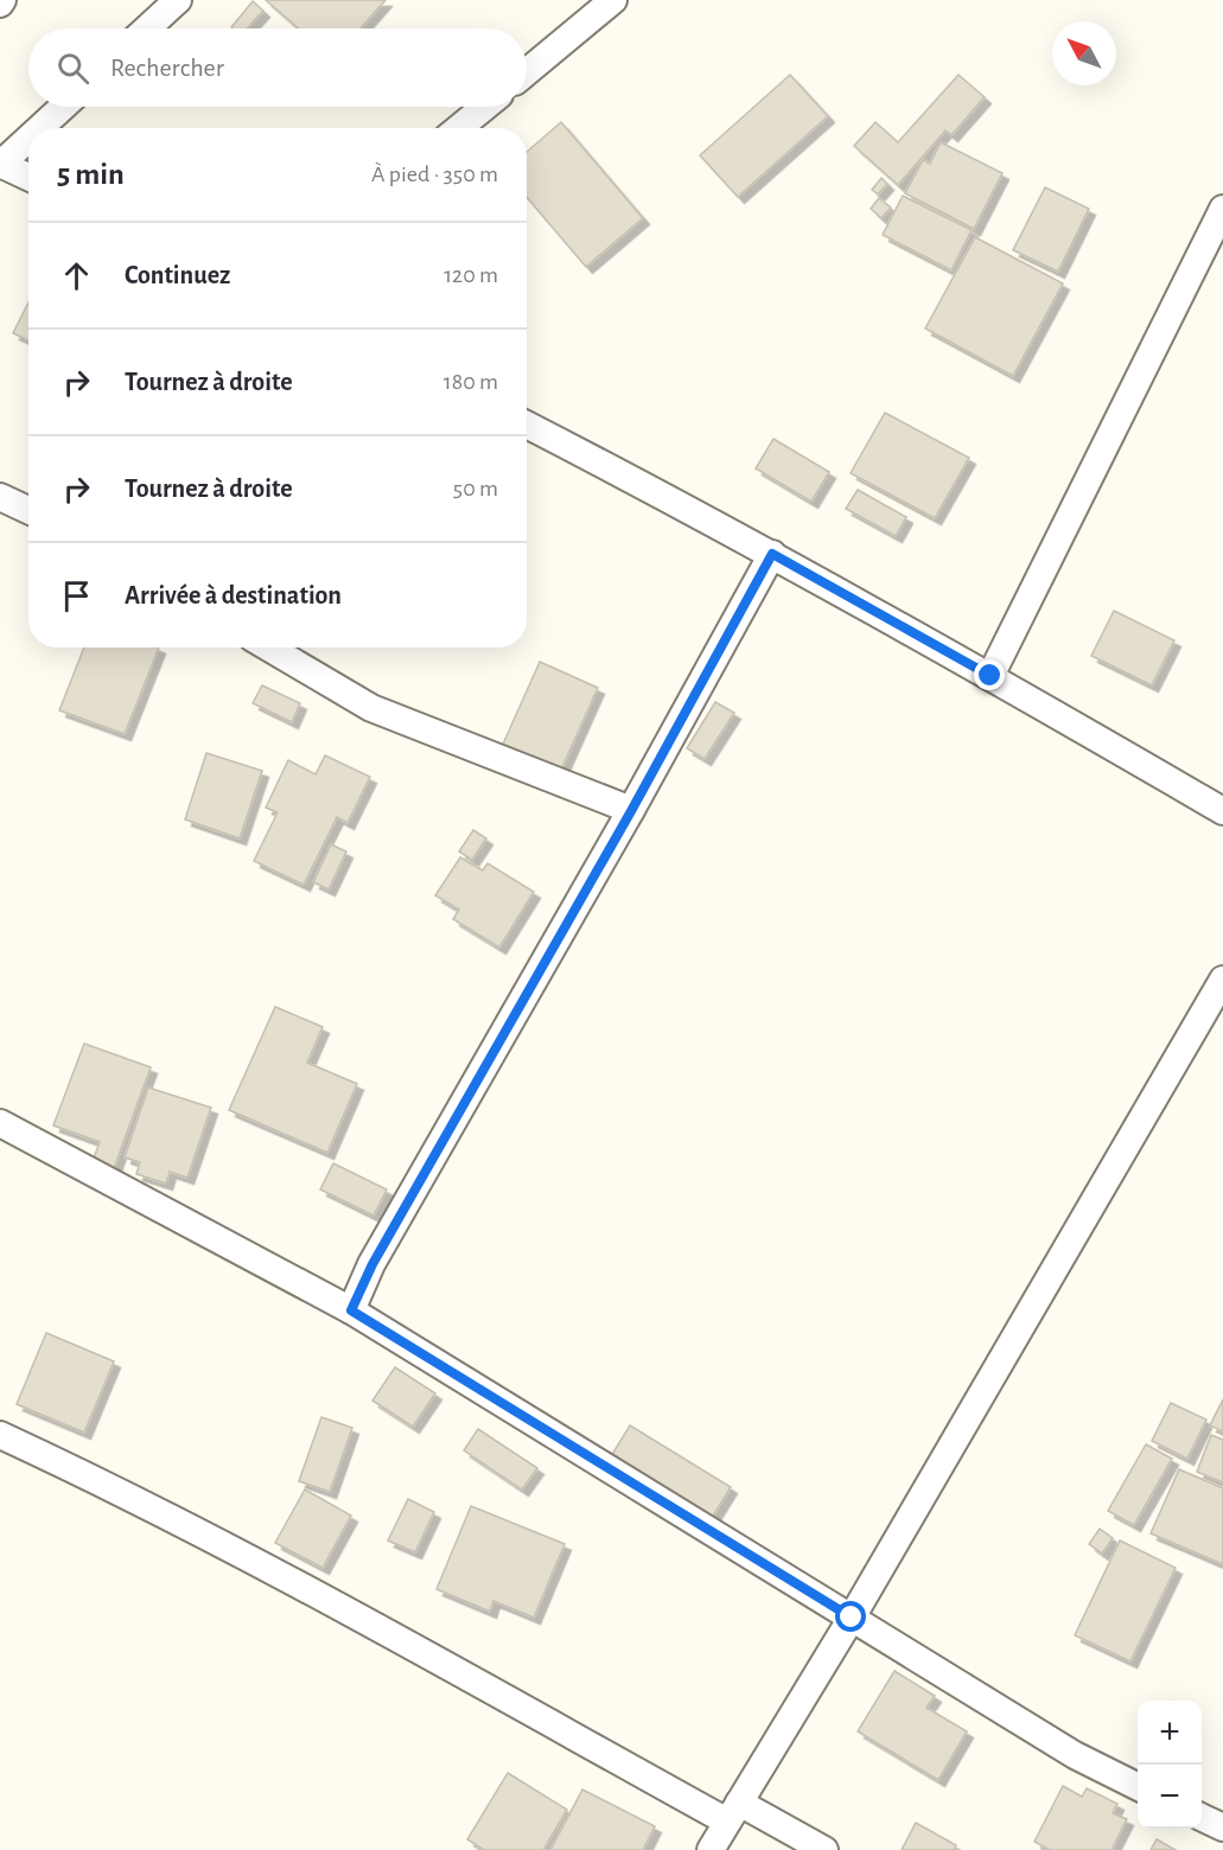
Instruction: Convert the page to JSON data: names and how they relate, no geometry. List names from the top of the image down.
{
  "north": "top left",
  "page": {
    "search": "Rechercher",
    "heading": ["5 min", "À pied · 350 m"],
    "list": [
      ["Continuez", "120 m"],
      ["Tournez à droite", "180 m"],
      ["Tournez à droite", "50 m"],
      "Arrivée à destination"
    ],
    "map_buttons": ["+", "−"]
  }
}
